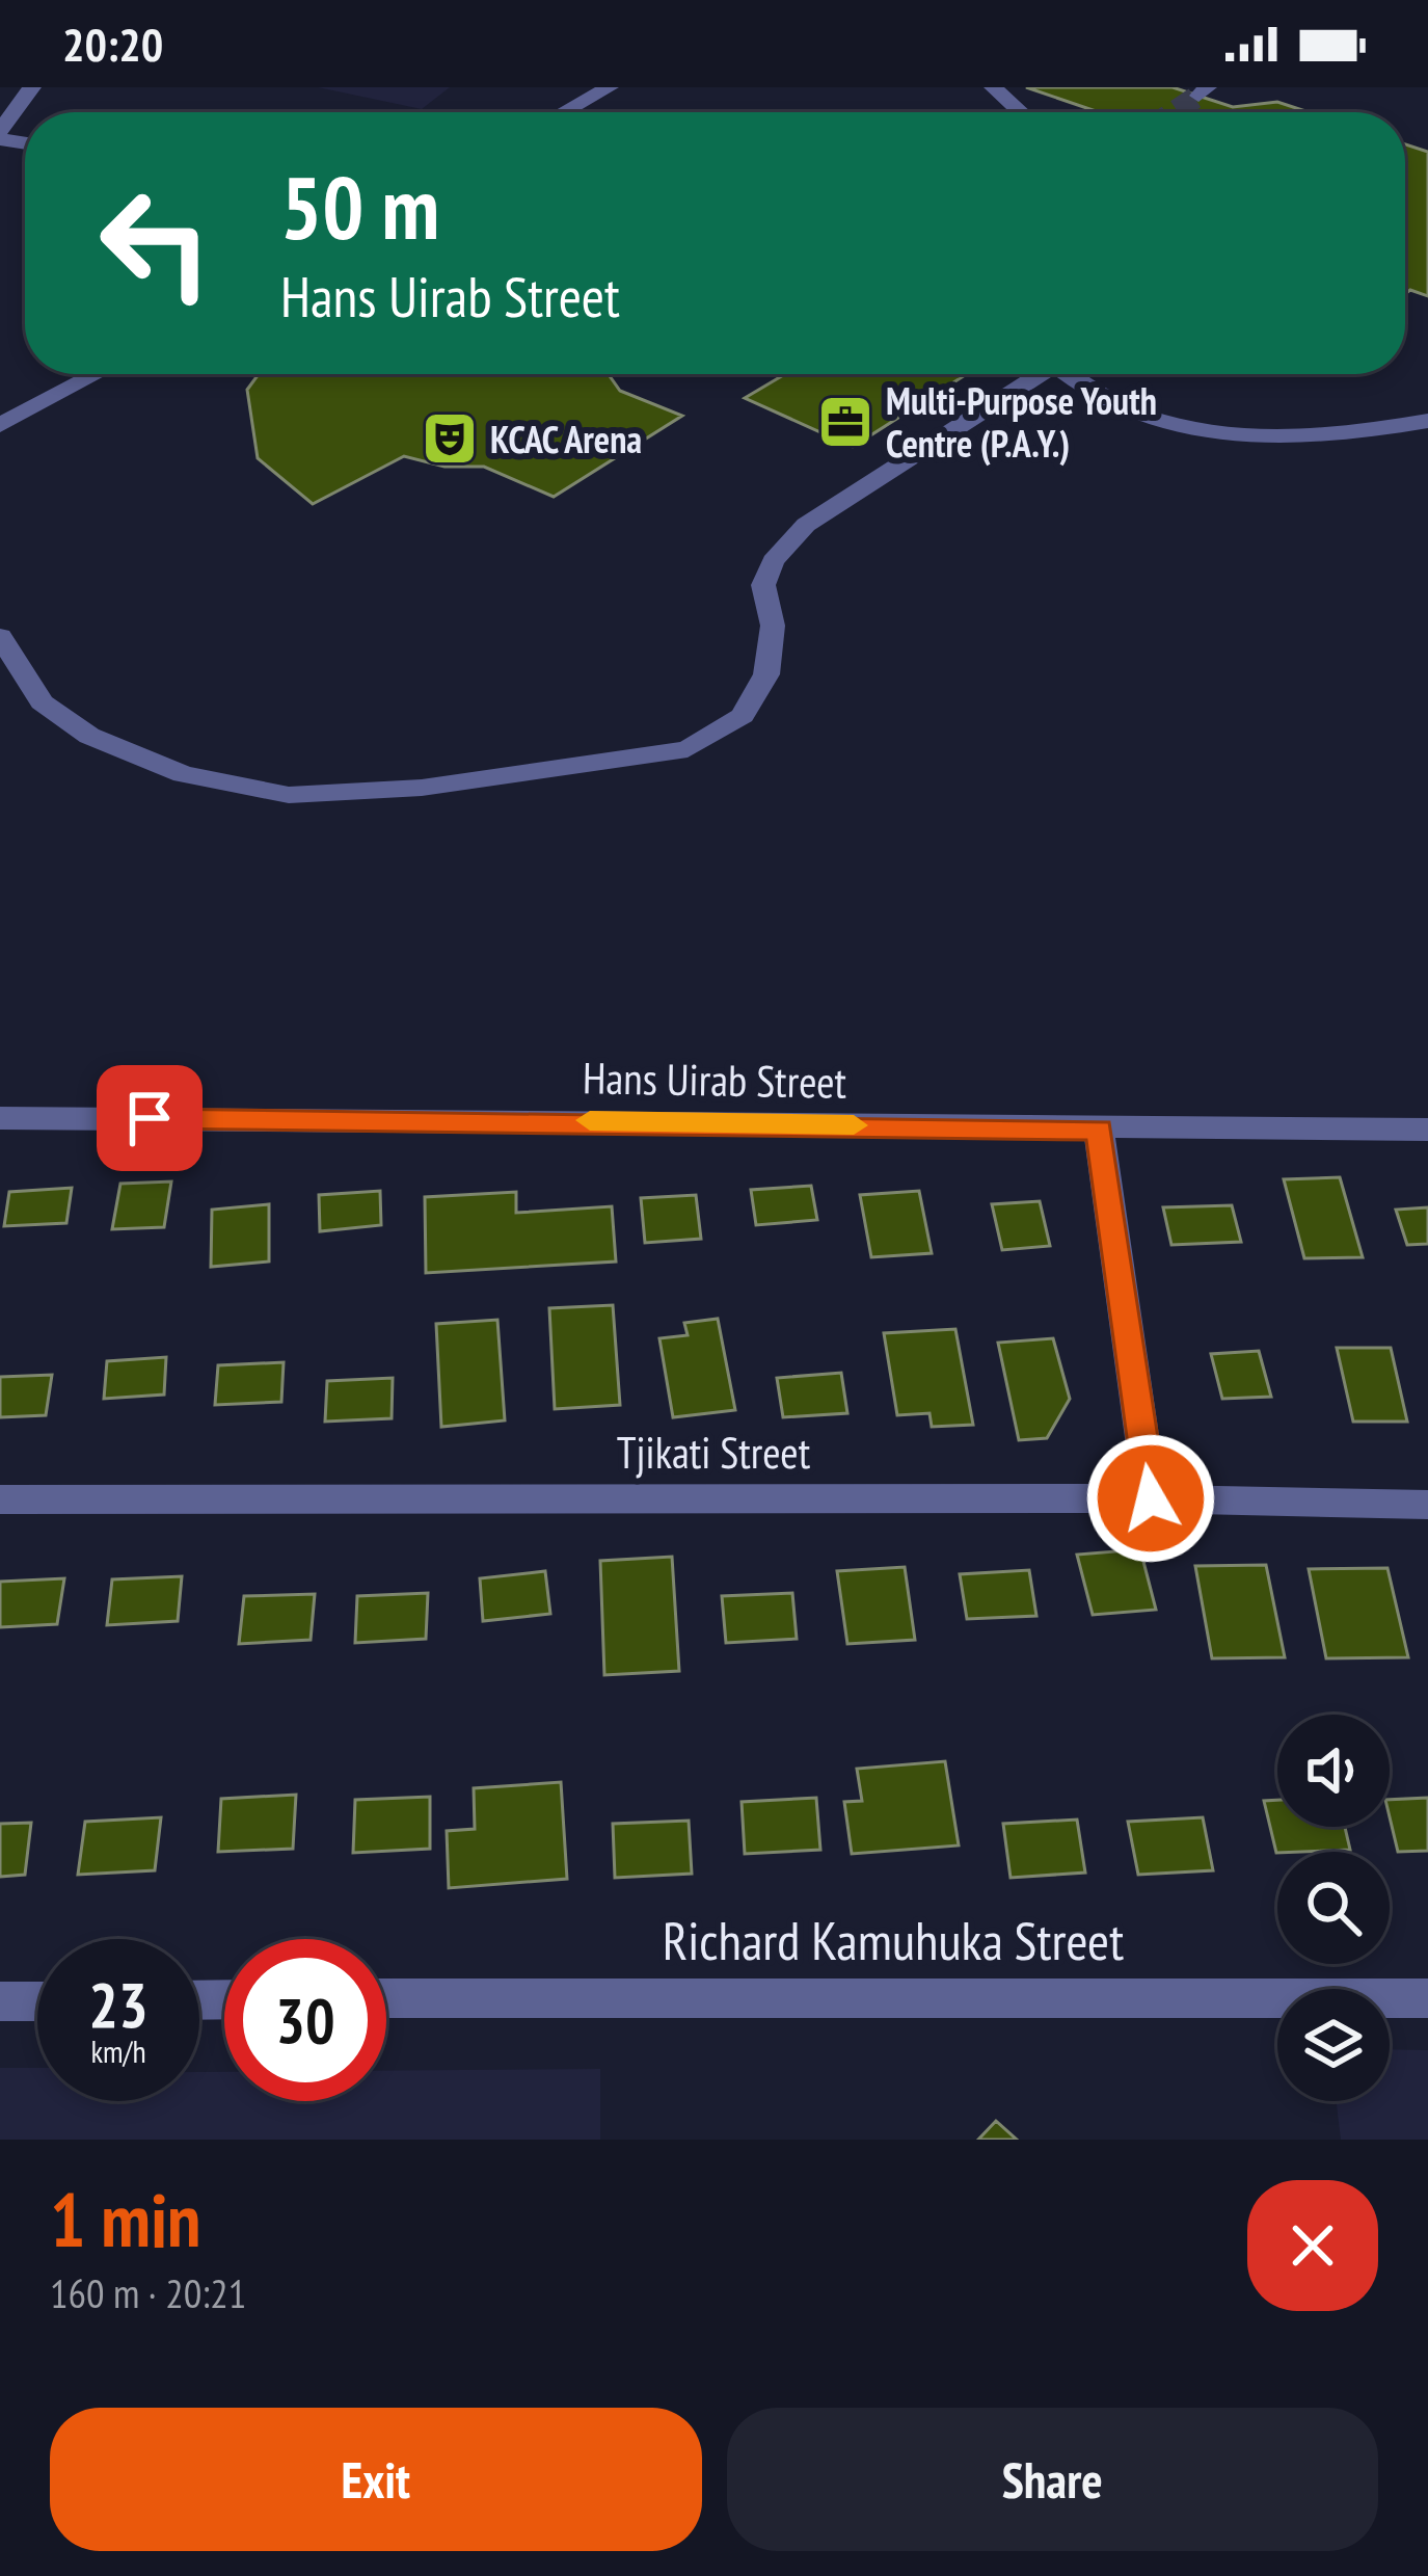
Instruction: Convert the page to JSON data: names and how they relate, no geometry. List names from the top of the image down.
{
  "streets": {
    "street": ["Hans Uirab Street", "Tjikati Street", "Richard Kamuhuka Street"]
  },
  "places": {
    "office": ["Multi-Purpose Youth Centre (P.A.Y.)"],
    "theatre": ["KCAC Arena"]
  },
  "page": {
    "status": "20:20",
    "turn": ["50 m", "Hans Uirab Street"],
    "speed": "23 km/h",
    "limit": "30",
    "heading": ["1 min", "160 m · 20:21"],
    "buttons": ["Exit", "Share"]
  }
}
